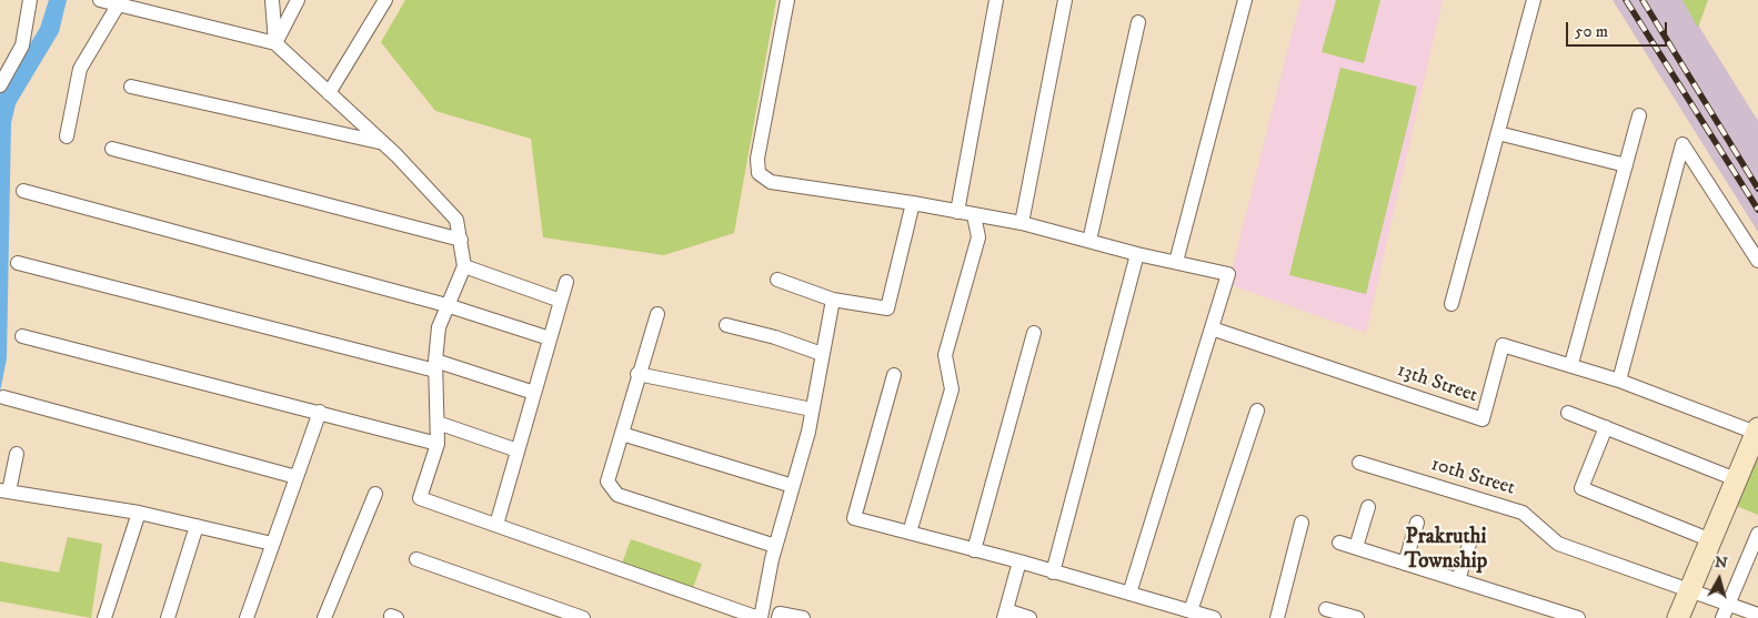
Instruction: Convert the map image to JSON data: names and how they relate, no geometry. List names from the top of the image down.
{
  "streets": {
    "street": ["13th Street", "10th Street"]
  },
  "districts": ["Prakruthi Township"],
  "scale_bar": "50 m",
  "north": "top"
}
